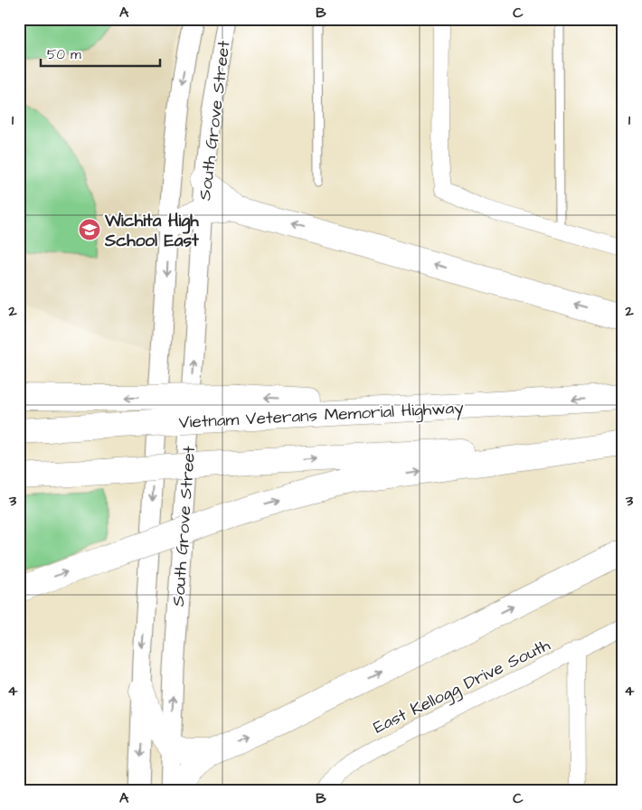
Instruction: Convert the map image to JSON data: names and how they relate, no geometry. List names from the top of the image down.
{
  "streets": {
    "highway": ["Vietnam Veterans Memorial Highway"],
    "street": ["South Grove Street", "East Kellogg Drive South"]
  },
  "places": {
    "school or university": ["Wichita High School East"]
  },
  "scale_bar": "50 m",
  "grid": {
    "columns": ["A", "B", "C"],
    "rows": [
      "1",
      "2",
      "3",
      "4"
    ]
  }
}
